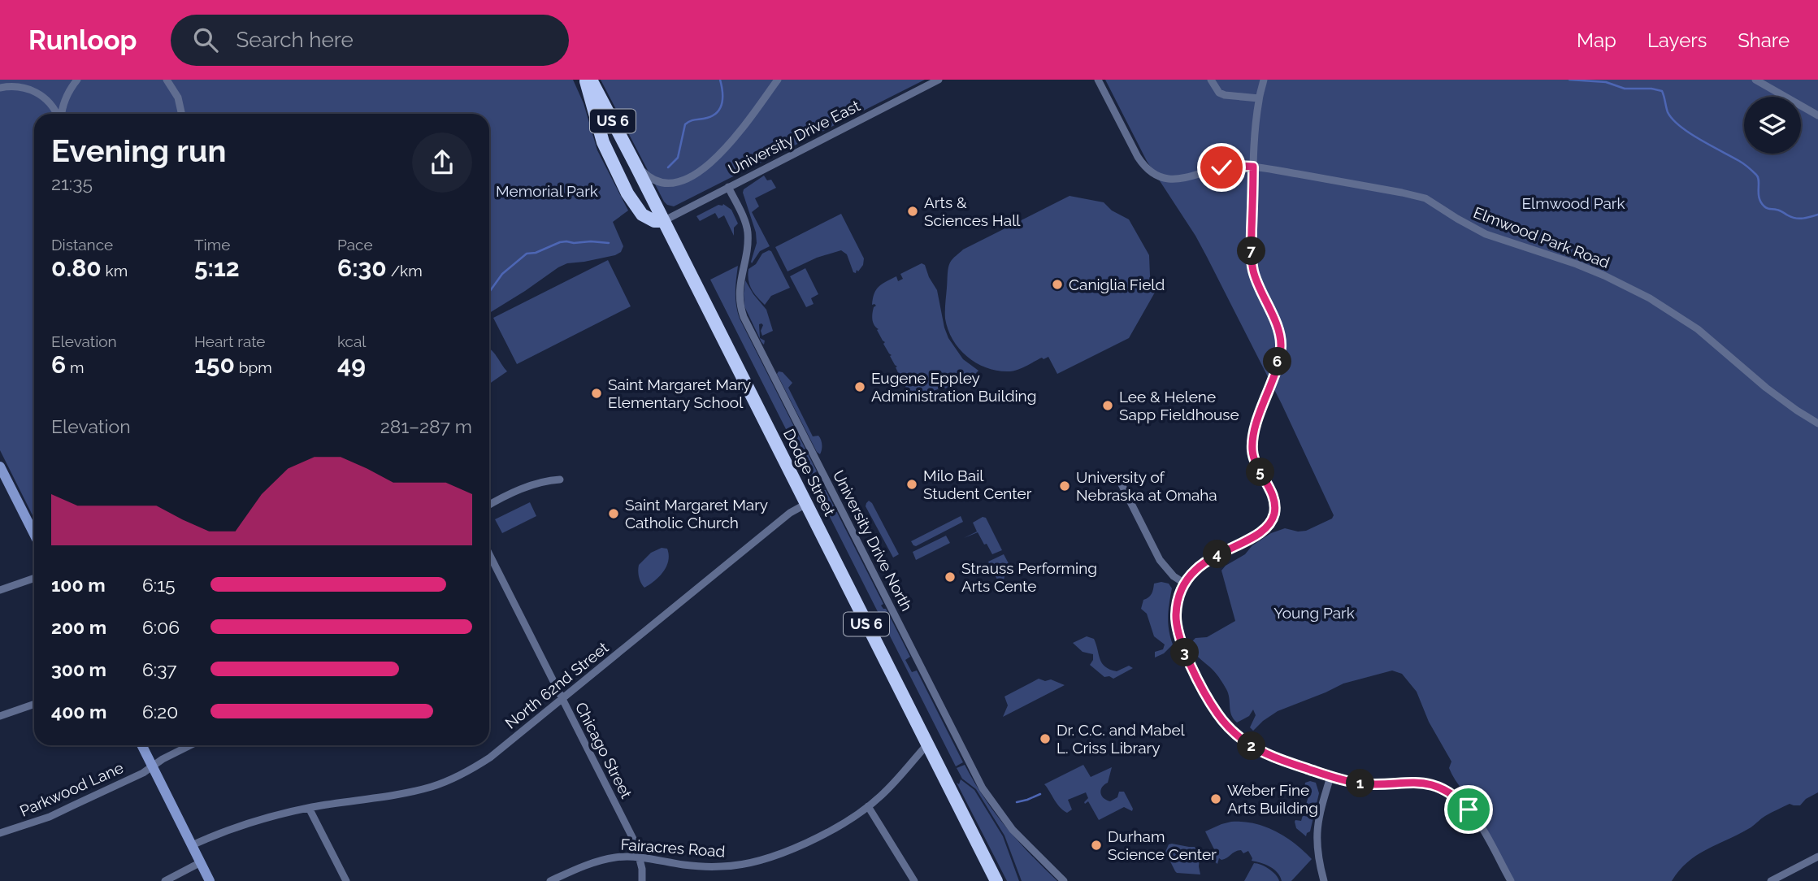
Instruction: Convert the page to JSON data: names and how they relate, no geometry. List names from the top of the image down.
{
  "streets": {
    "highway": ["US 6", "Dodge Street"],
    "street": [
      "University Drive East",
      "Elmwood Park Road",
      "University Drive North",
      "North 62nd Street",
      "Chicago Street",
      "Parkwood Lane",
      "Fairacres Road"
    ]
  },
  "crossings": [
    ["University Drive East", "Dodge Street"],
    ["University Drive East", "University Drive North"],
    ["Dodge Street", "North 62nd Street"],
    ["Dodge Street", "Fairacres Road"],
    ["North 62nd Street", "Chicago Street"],
    ["Chicago Street", "Fairacres Road"]
  ],
  "parks": ["Memorial Park", "Elmwood Park", "Young Park"],
  "places": [
    "Arts & Sciences Hall",
    "Caniglia Field",
    "Eugene Eppley Administration Building",
    "Saint Margaret Mary Elementary School",
    "Lee & Helene Sapp Fieldhouse",
    "Milo Bail Student Center",
    "University of Nebraska at Omaha",
    "Saint Margaret Mary Catholic Church",
    "Strauss Performing Arts Cente",
    "Dr. C.C. and Mabel L. Criss Library",
    "Weber Fine Arts Building",
    "Durham Science Center"
  ],
  "page": {
    "header": "Runloop",
    "search": "Search here",
    "nav": ["Map", "Layers", "Share"],
    "heading": ["Evening run", "21:35"],
    "stats": [
      ["Distance", "0.80 km"],
      ["Time", "5:12"],
      ["Pace", "6:30 /km"],
      ["Elevation", "6 m"],
      ["Heart rate", "150 bpm"],
      ["kcal", "49"]
    ],
    "pins": [
      "7",
      "6",
      "5",
      "4",
      "3",
      "2",
      "1"
    ],
    "chart": ["Elevation", "281–287 m"],
    "list": [
      {
        "name": "100 m",
        "note": "6:15"
      },
      {
        "name": "200 m",
        "note": "6:06"
      },
      {
        "name": "300 m",
        "note": "6:37"
      },
      {
        "name": "400 m",
        "note": "6:20"
      }
    ]
  }
}
